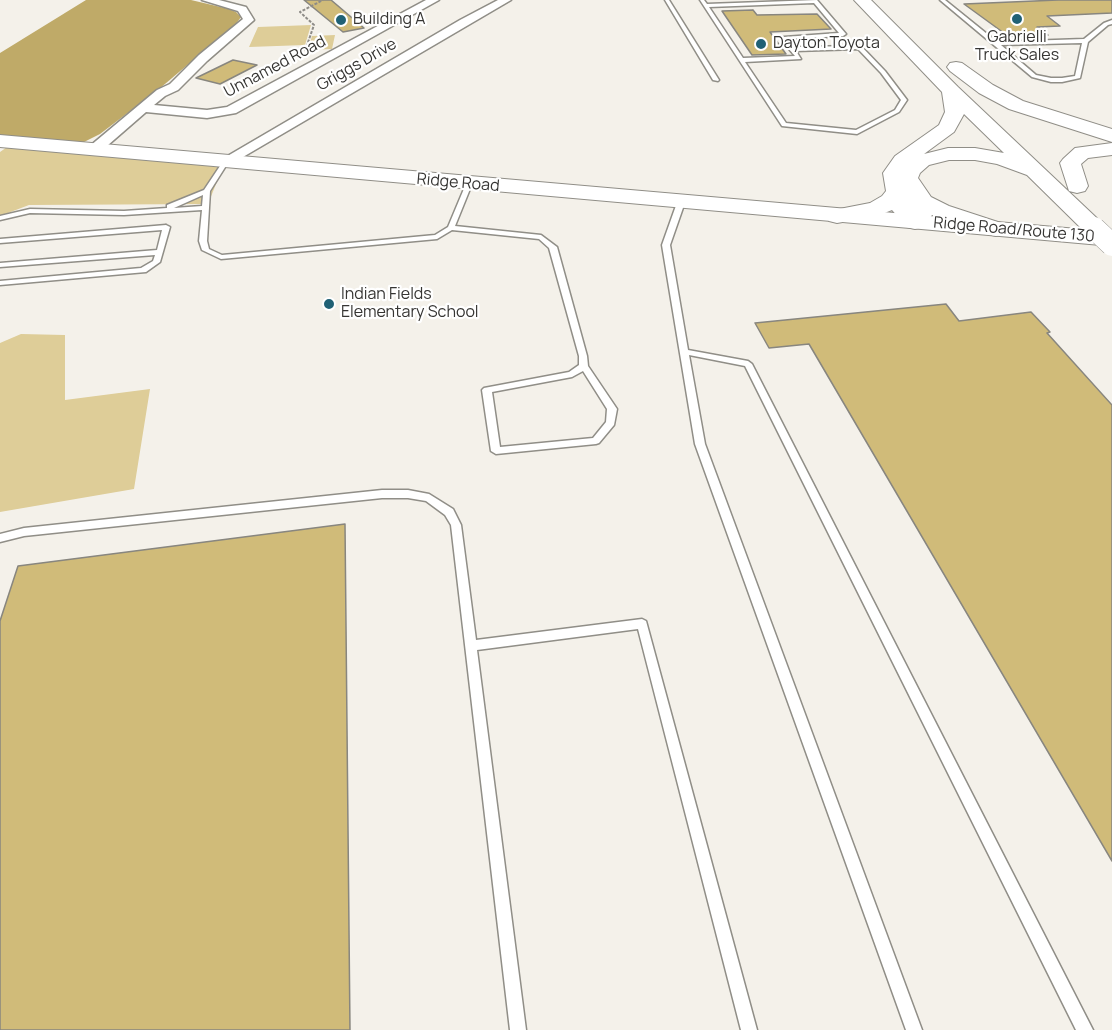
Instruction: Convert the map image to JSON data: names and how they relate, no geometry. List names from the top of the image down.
{
  "streets": {
    "street": [
      "Griggs Drive",
      "Unnamed Road",
      "Ridge Road",
      "Ridge Road/Route 130"
    ]
  },
  "crossings": [
    ["Griggs Drive", "Ridge Road"]
  ],
  "places": [
    "Gabrielli Truck Sales",
    "Building A",
    "Dayton Toyota",
    "Indian Fields Elementary School"
  ]
}
